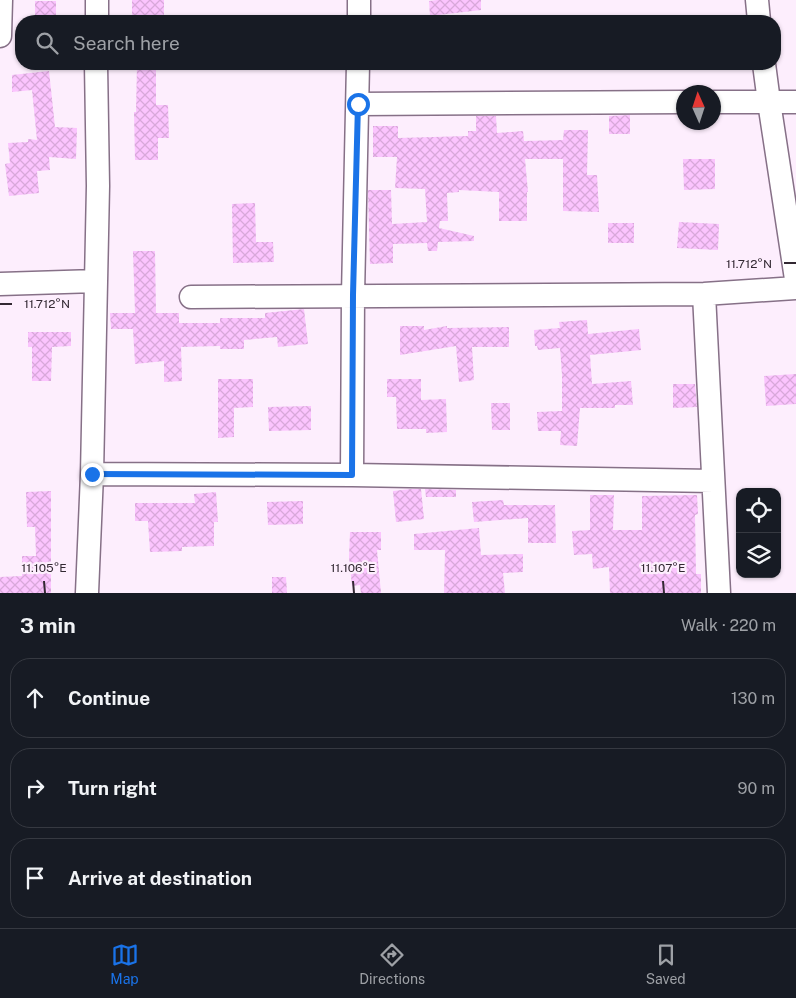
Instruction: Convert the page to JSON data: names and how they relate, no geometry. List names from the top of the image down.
{
  "north": "top",
  "page": {
    "search": "Search here",
    "heading": ["3 min", "Walk · 220 m"],
    "list": [
      ["Continue", "130 m"],
      ["Turn right", "90 m"],
      "Arrive at destination"
    ],
    "nav": ["Map", "Directions", "Saved"]
  },
  "coordinates": [
    "11.712°N",
    "11.105°E",
    "11.106°E",
    "11.107°E"
  ]
}
